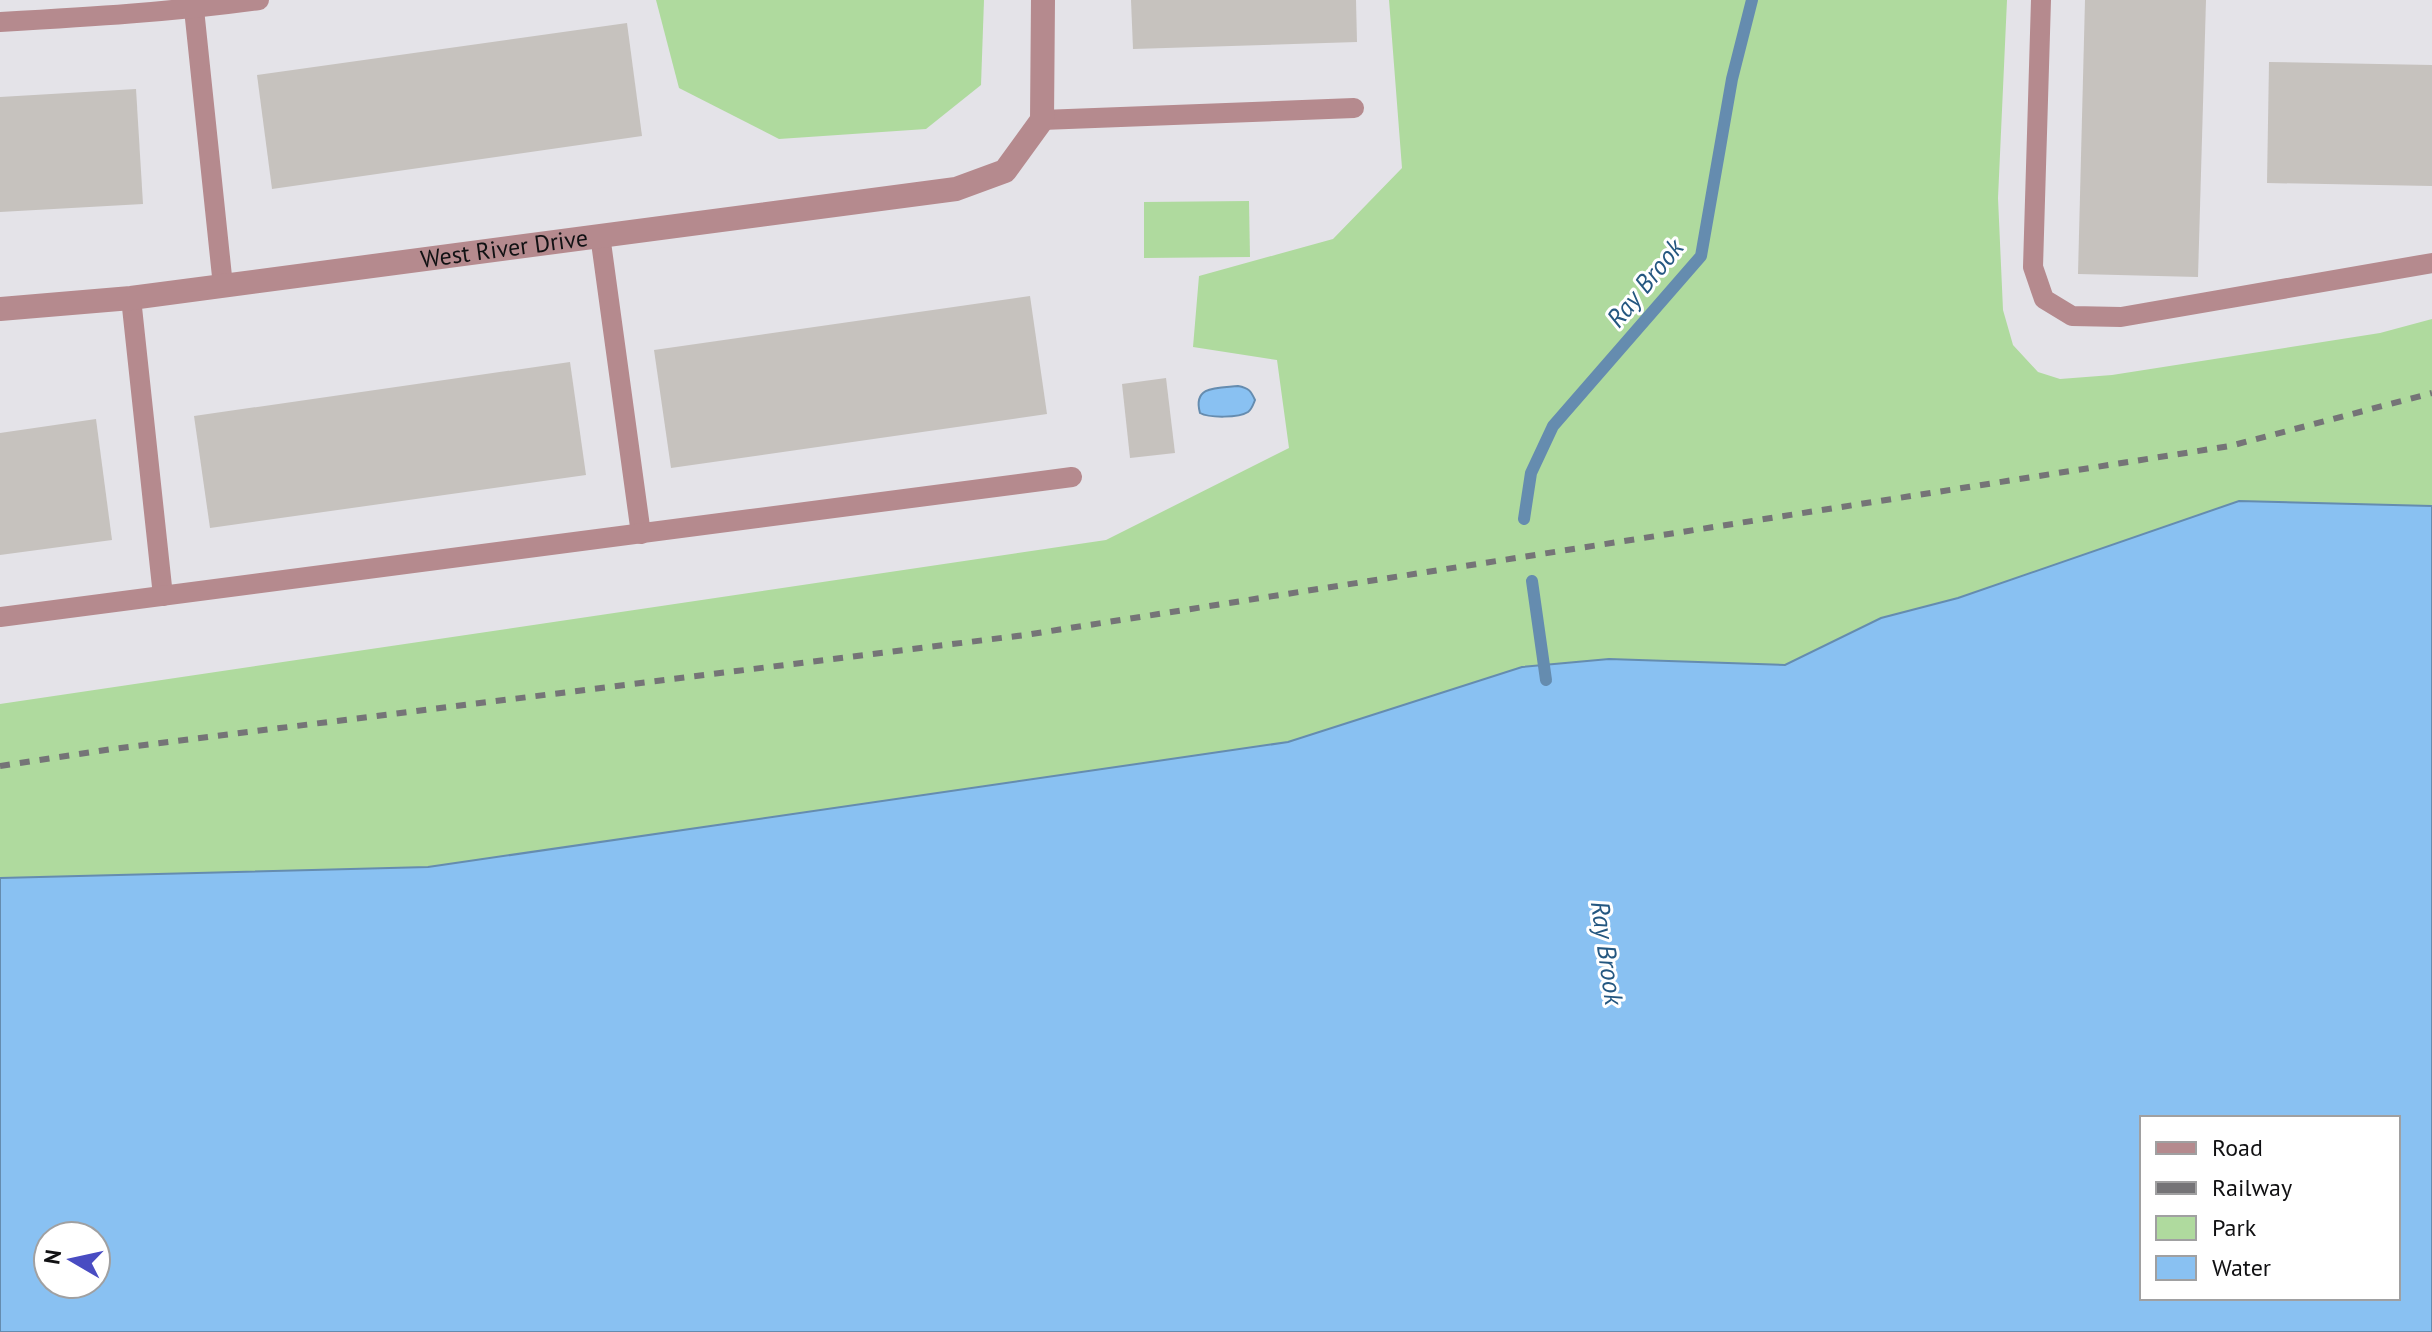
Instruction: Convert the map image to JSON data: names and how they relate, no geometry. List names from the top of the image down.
{
  "streets": {
    "street": ["West River Drive"]
  },
  "water": ["Ray Brook"],
  "legend": [
    "Road",
    "Railway",
    "Park",
    "Water"
  ],
  "north": "left"
}
